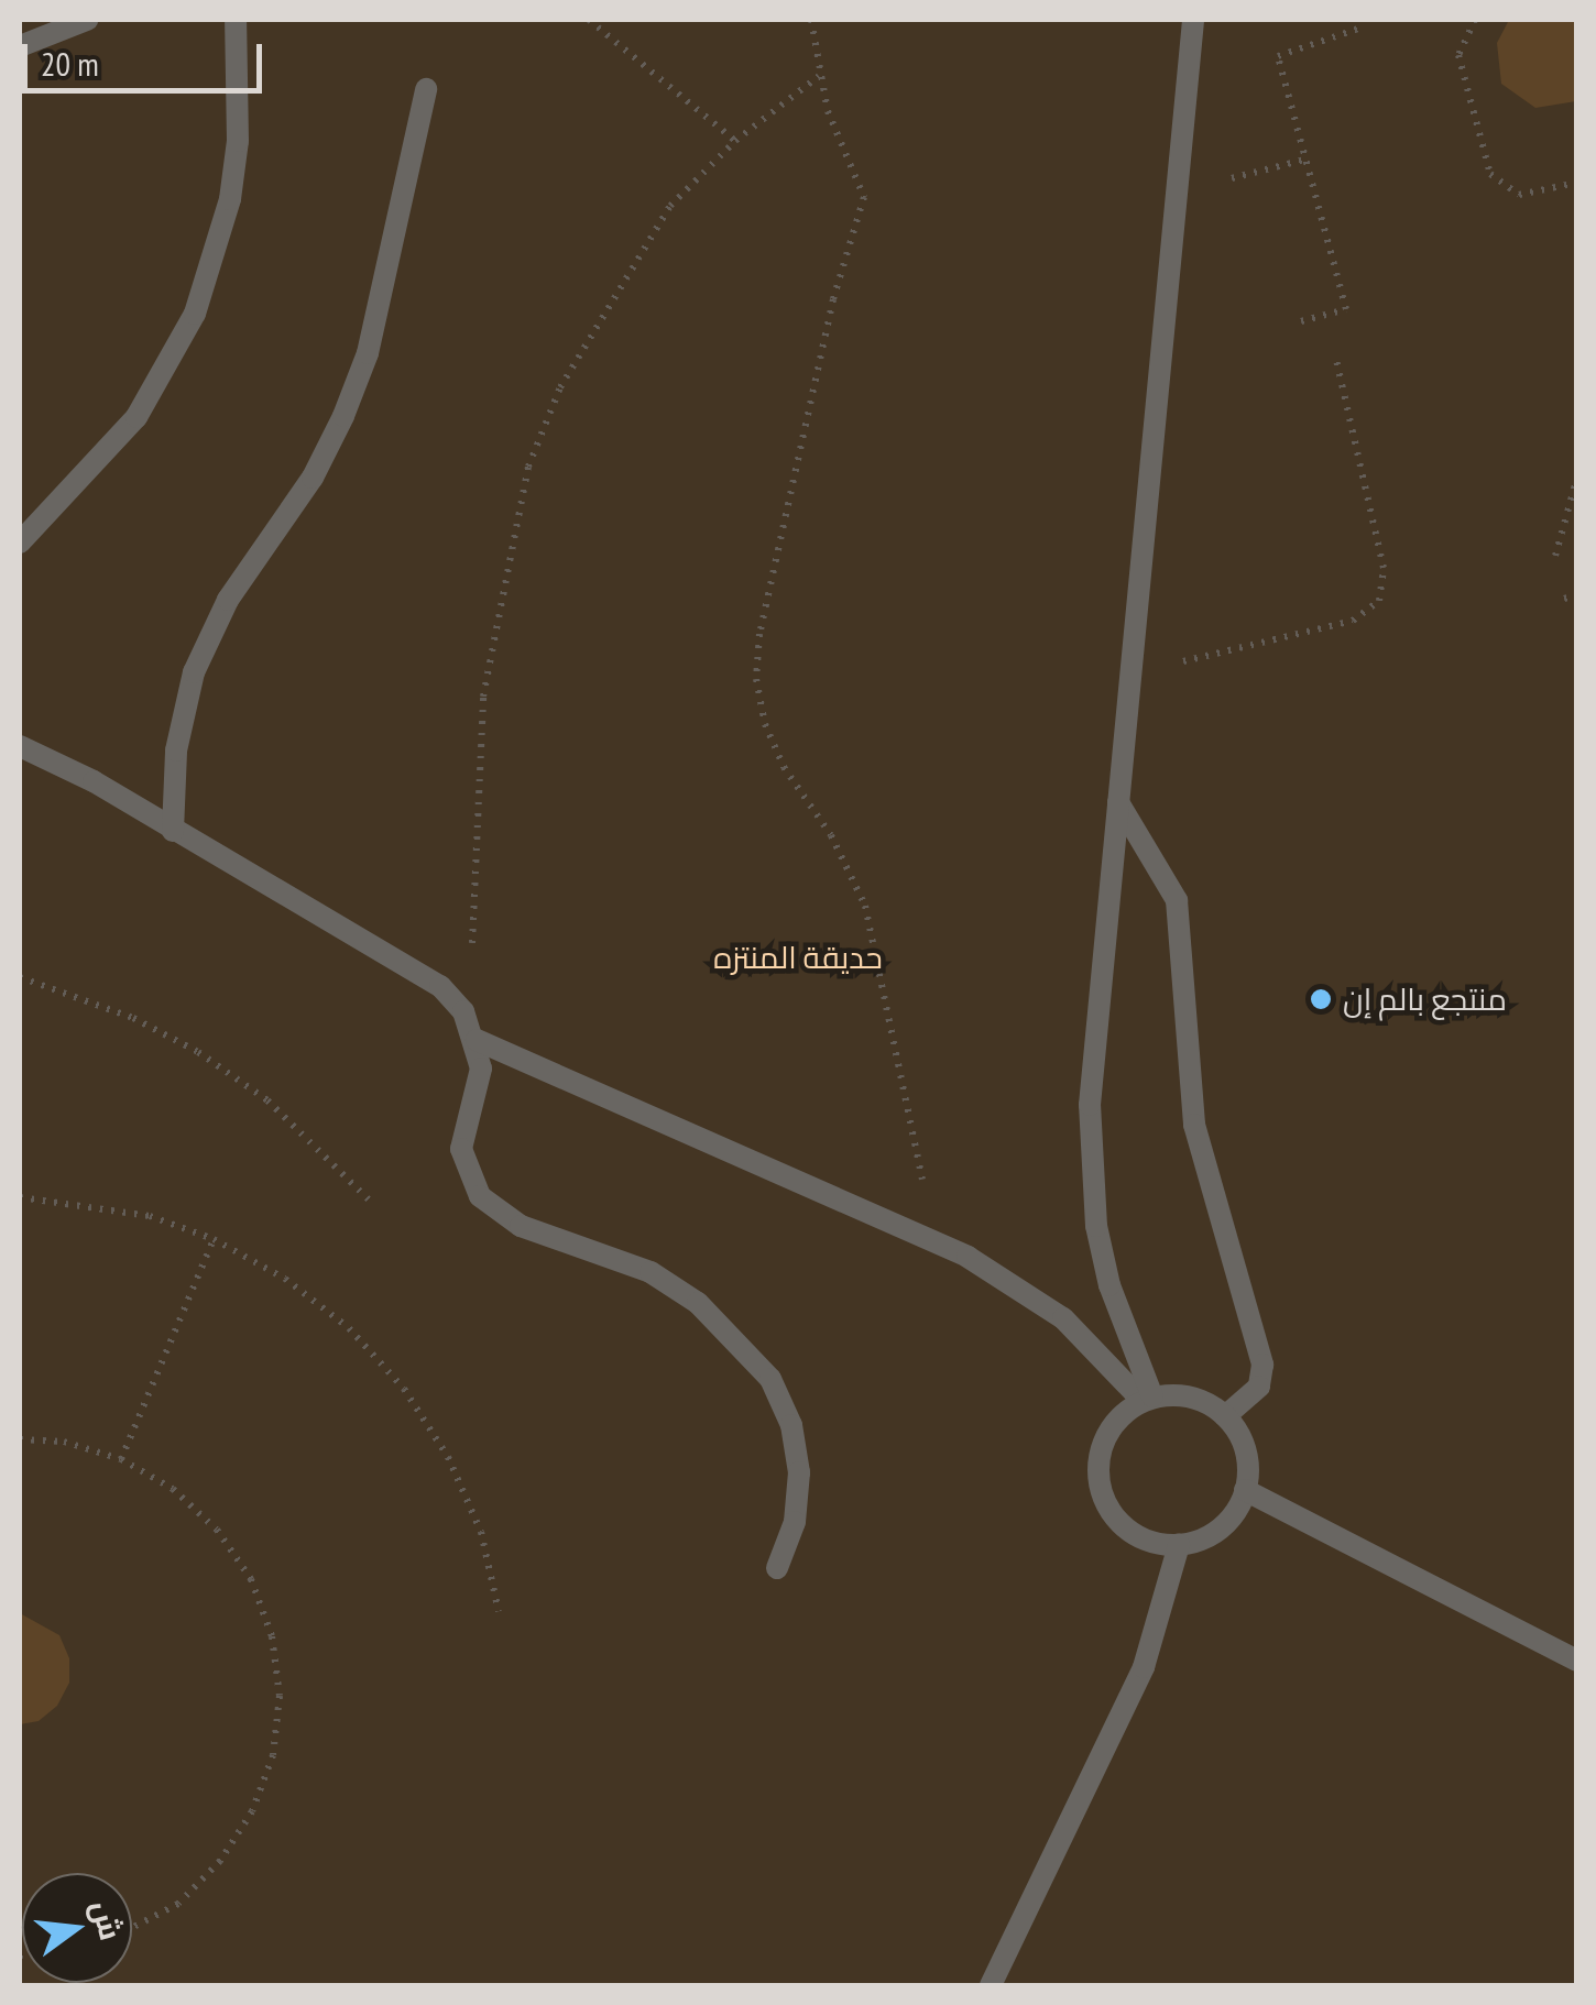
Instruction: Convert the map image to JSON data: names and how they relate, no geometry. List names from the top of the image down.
{
  "parks": ["حديقة المنتزه"],
  "places": ["منتجع بالم إن"],
  "scale_bar": "20 m",
  "north": "right"
}
